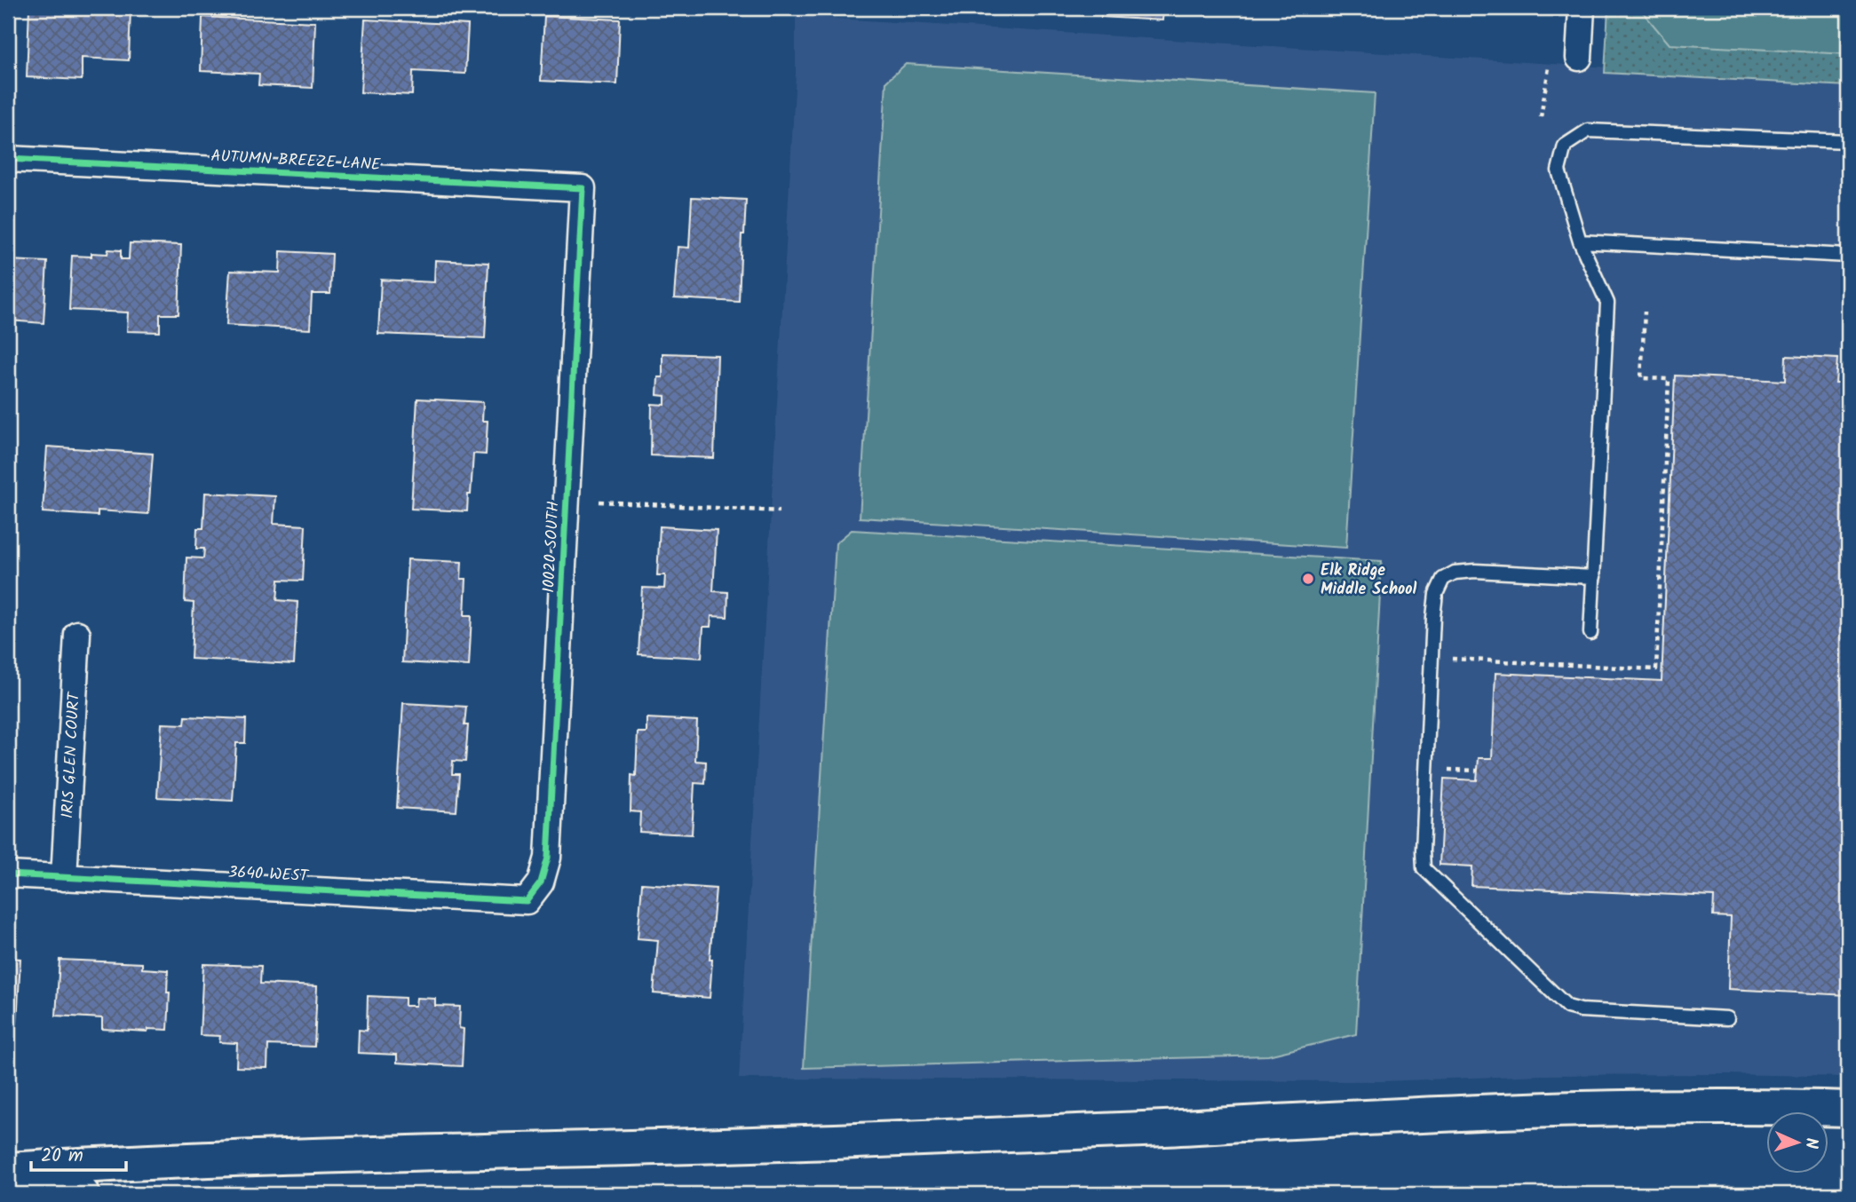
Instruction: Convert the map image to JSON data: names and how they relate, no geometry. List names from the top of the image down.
{
  "streets": {
    "street": [
      "AUTUMN BREEZE LANE",
      "10020 SOUTH",
      "IRIS GLEN COURT",
      "3640 WEST"
    ]
  },
  "crossings": [
    ["AUTUMN BREEZE LANE", "10020 SOUTH"],
    ["10020 SOUTH", "3640 WEST"],
    ["IRIS GLEN COURT", "3640 WEST"]
  ],
  "places": ["Elk Ridge Middle School"],
  "scale_bar": "20 m",
  "north": "right"
}
